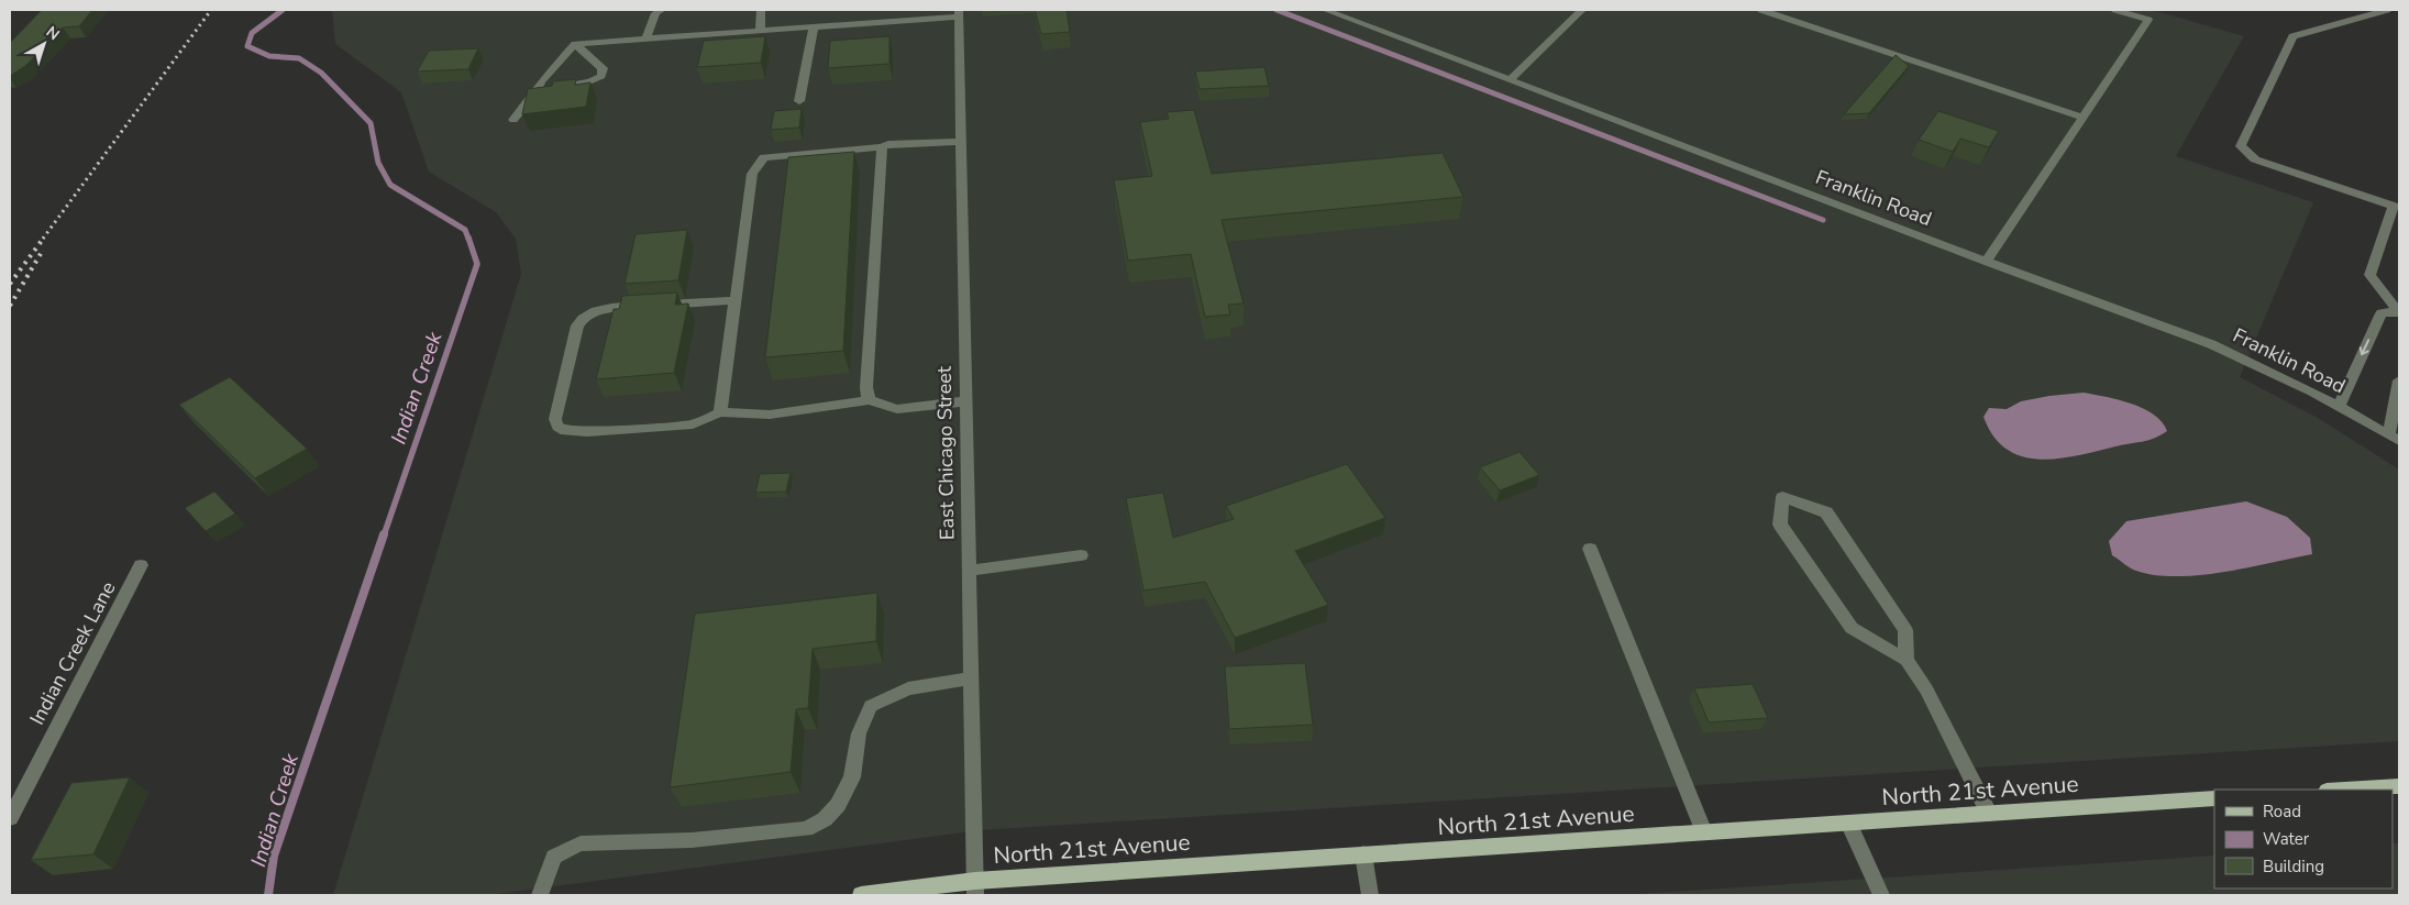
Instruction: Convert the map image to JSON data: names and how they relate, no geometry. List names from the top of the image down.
{
  "streets": {
    "main road": ["North 21st Avenue"],
    "street": ["Franklin Road", "East Chicago Street", "Indian Creek Lane"]
  },
  "crossings": [
    ["East Chicago Street", "North 21st Avenue"]
  ],
  "water": ["Indian Creek"],
  "legend": ["Road", "Water", "Building"],
  "north": "top right"
}
